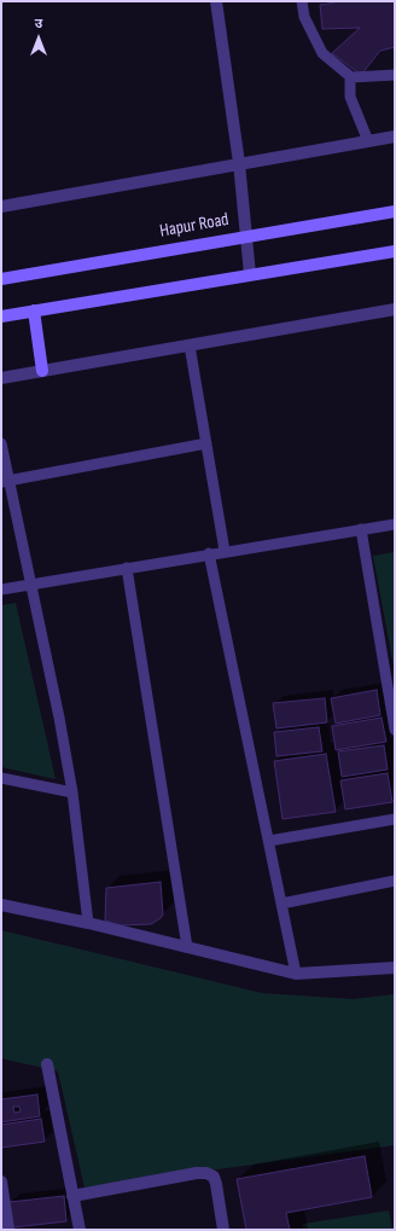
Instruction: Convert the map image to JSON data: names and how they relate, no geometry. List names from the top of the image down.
{
  "streets": {
    "main road": ["Hapur Road"]
  },
  "north": "top"
}
